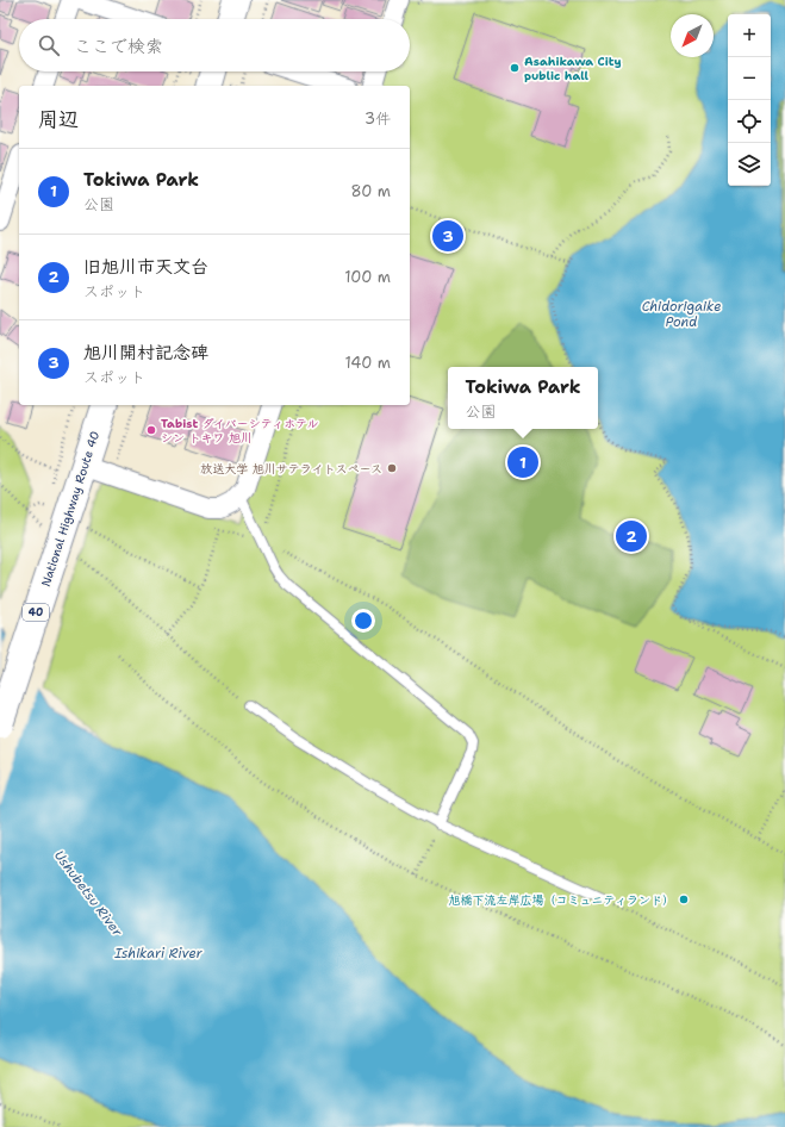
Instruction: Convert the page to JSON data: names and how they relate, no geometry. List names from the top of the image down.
{
  "streets": {
    "highway": ["National Highway Route 40", "40"]
  },
  "water": ["Chidorigaike Pond", "Ushubetsu River", "Ishikari River"],
  "places": [
    "Asahikawa City public hall",
    "Tabist ダイバーシティホテル シン トキワ 旭川",
    "放送大学 旭川サテライトスペース",
    "旭橋下流左岸広場（コミュニティランド）"
  ],
  "north": "bottom left",
  "page": {
    "map_buttons": ["+", "−"],
    "search": "ここで検索",
    "heading": ["周辺", "3件"],
    "list": [
      {
        "mark": "1",
        "name": "Tokiwa Park",
        "note": "公園",
        "value": "80 m"
      },
      {
        "mark": "2",
        "name": "旧旭川市天文台",
        "note": "スポット",
        "value": "100 m"
      },
      {
        "mark": "3",
        "name": "旭川開村記念碑",
        "note": "スポット",
        "value": "140 m"
      }
    ],
    "pins": ["3", "1", "2"],
    "popup": ["Tokiwa Park", "公園"]
  }
}
